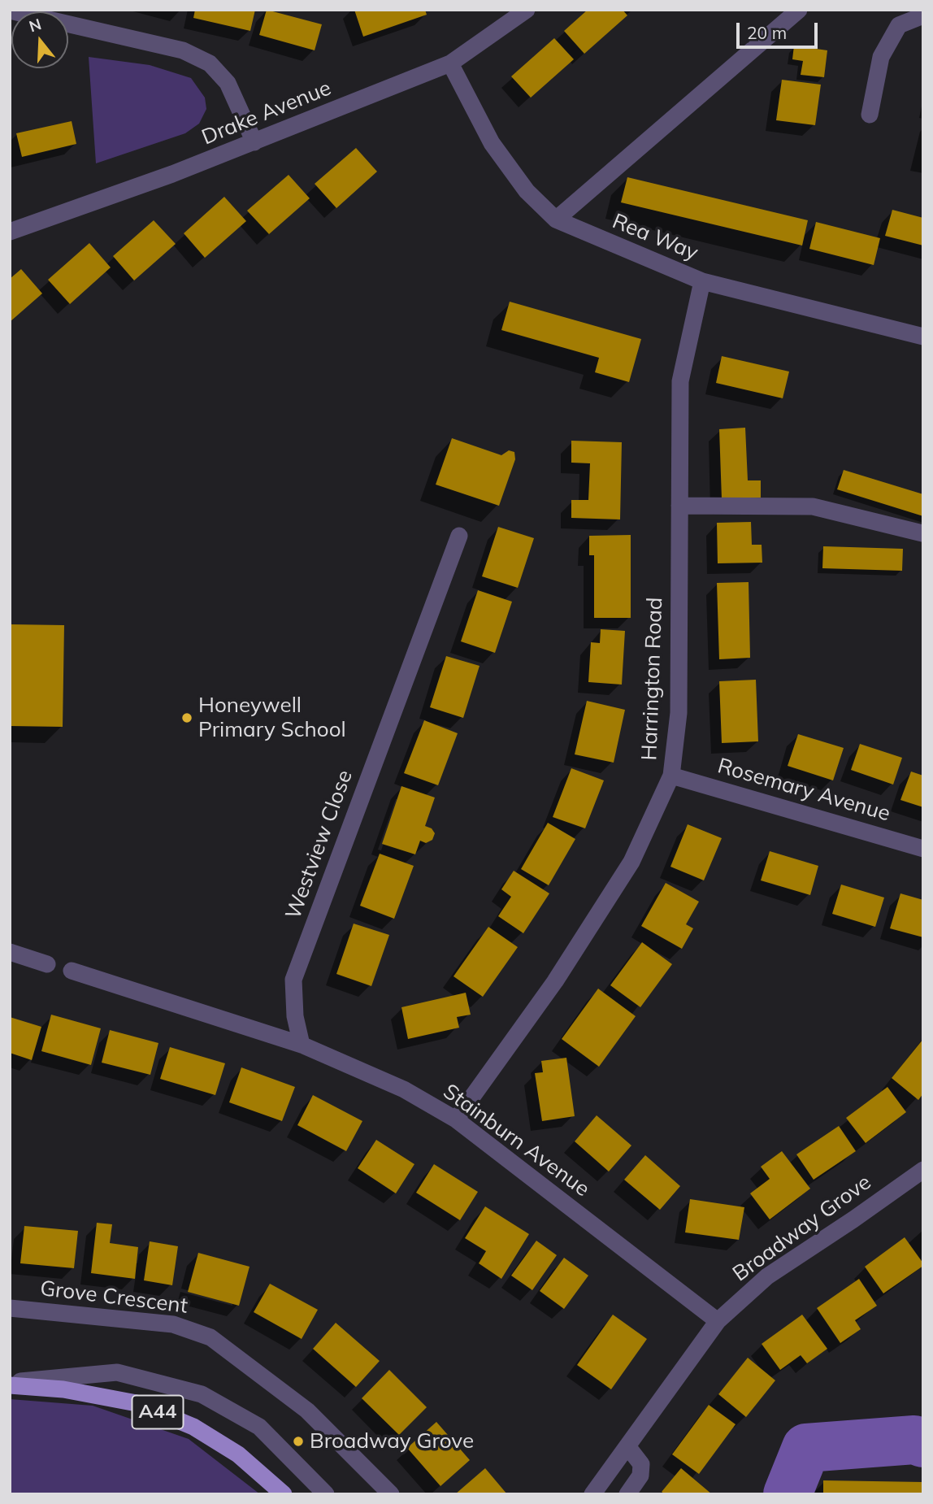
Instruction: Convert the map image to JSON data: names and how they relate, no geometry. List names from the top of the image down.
{
  "streets": {
    "main road": ["A44"],
    "street": [
      "Drake Avenue",
      "Rea Way",
      "Harrington Road",
      "Rosemary Avenue",
      "Westview Close",
      "Stainburn Avenue",
      "Broadway Grove",
      "Grove Crescent"
    ]
  },
  "crossings": [
    ["Drake Avenue", "Rea Way"],
    ["Rea Way", "Harrington Road"],
    ["Harrington Road", "Rosemary Avenue"],
    ["Harrington Road", "Stainburn Avenue"],
    ["Westview Close", "Stainburn Avenue"],
    ["Stainburn Avenue", "Broadway Grove"]
  ],
  "places": ["Honeywell Primary School", "Broadway Grove"],
  "scale_bar": "20 m",
  "north": "top"
}
